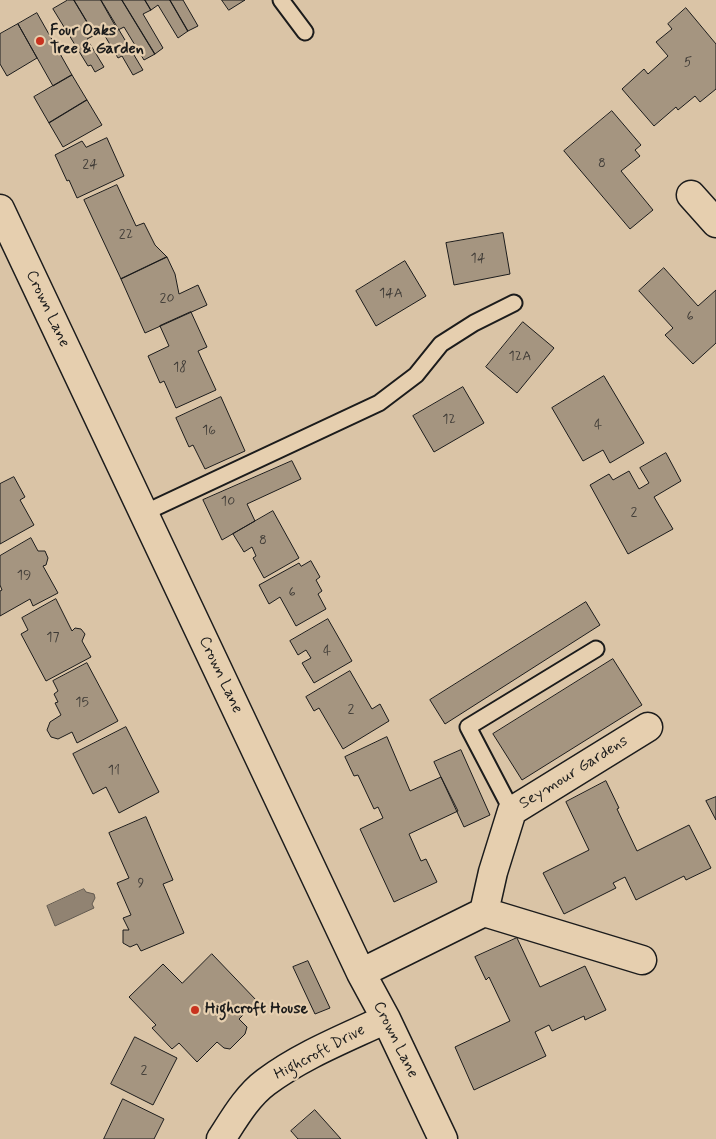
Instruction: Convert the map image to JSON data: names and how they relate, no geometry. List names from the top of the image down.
{
  "streets": {
    "street": ["Crown Lane", "Seymour Gardens", "Highcroft Drive"]
  },
  "crossings": [
    ["Crown Lane", "Highcroft Drive"]
  ],
  "places": ["Four Oaks Tree & Garden", "Highcroft House"],
  "house_numbers": [
    "5",
    "8",
    "24",
    "22",
    "14",
    "14A",
    "20",
    "6",
    "12A",
    "18",
    "12",
    "4",
    "16",
    "10",
    "2",
    "8",
    "19",
    "6",
    "17",
    "4",
    "15",
    "2",
    "11",
    "9",
    "2"
  ]
}
